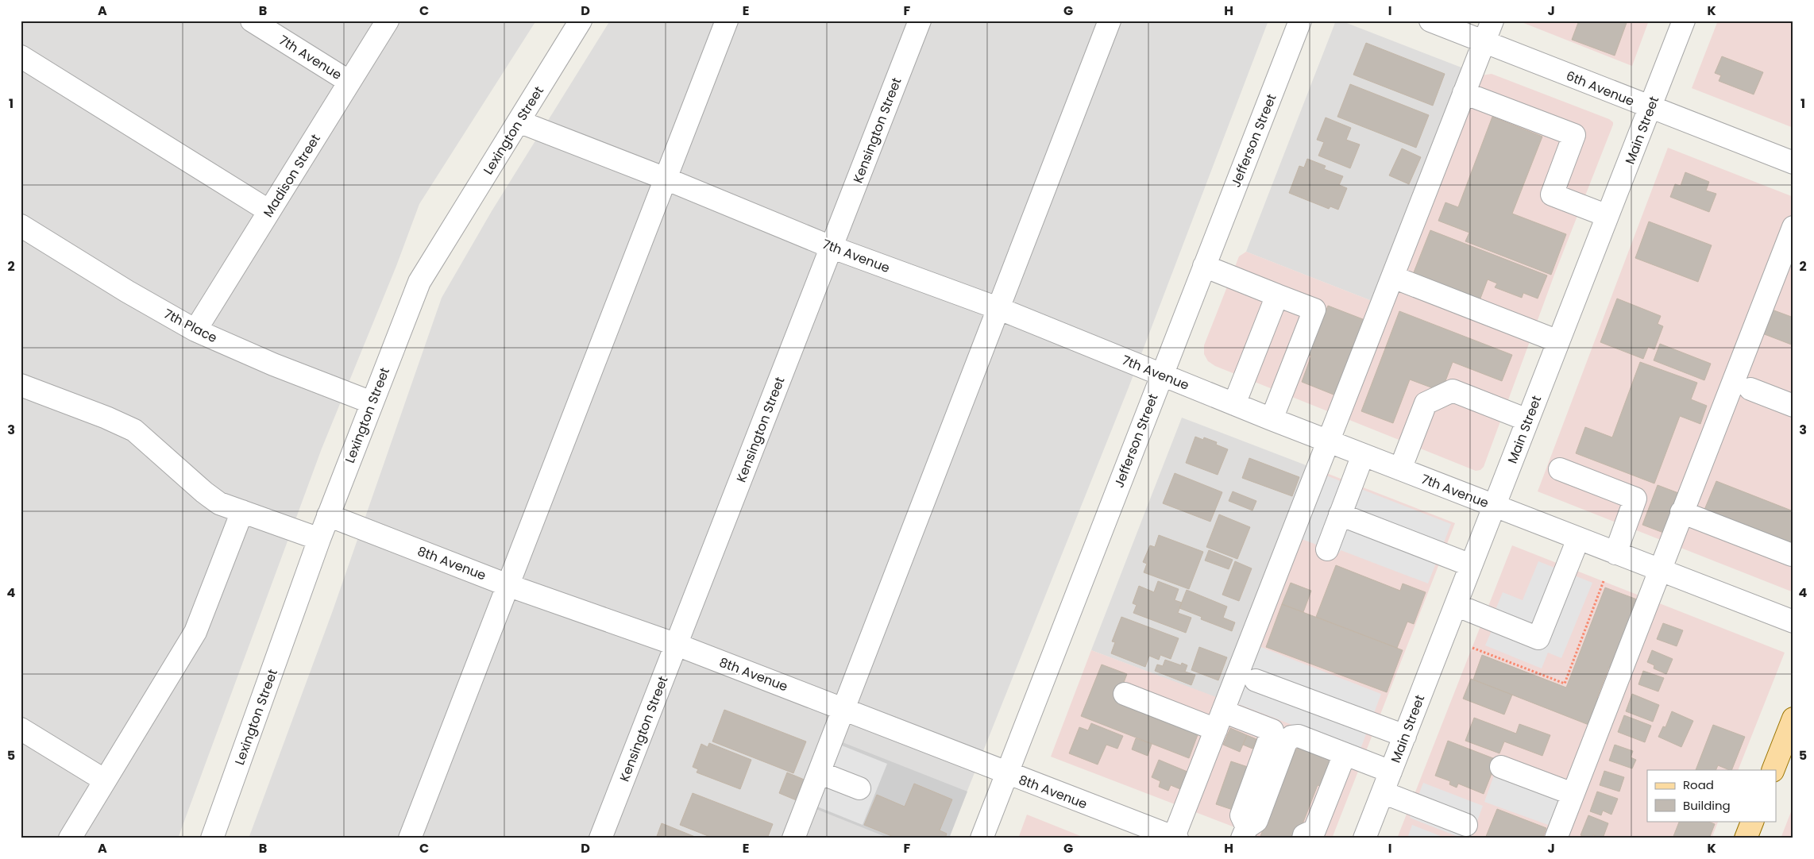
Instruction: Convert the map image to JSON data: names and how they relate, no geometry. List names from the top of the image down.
{
  "streets": {
    "street": [
      "7th Avenue",
      "6th Avenue",
      "Lexington Street",
      "Kensington Street",
      "Main Street",
      "Jefferson Street",
      "Madison Street",
      "7th Place",
      "8th Avenue"
    ]
  },
  "crossings": [
    ["7th Avenue", "Lexington Street"],
    ["7th Avenue", "Kensington Street"],
    ["7th Avenue", "Main Street"],
    ["7th Avenue", "Jefferson Street"],
    ["7th Avenue", "Madison Street"],
    ["6th Avenue", "Main Street"],
    ["Lexington Street", "7th Place"],
    ["Lexington Street", "8th Avenue"],
    ["Kensington Street", "8th Avenue"],
    ["Jefferson Street", "8th Avenue"],
    ["Madison Street", "7th Place"]
  ],
  "legend": ["Road", "Building"],
  "grid": {
    "columns": [
      "A",
      "B",
      "C",
      "D",
      "E",
      "F",
      "G",
      "H",
      "I",
      "J",
      "K"
    ],
    "rows": [
      "1",
      "2",
      "3",
      "4",
      "5"
    ]
  }
}
